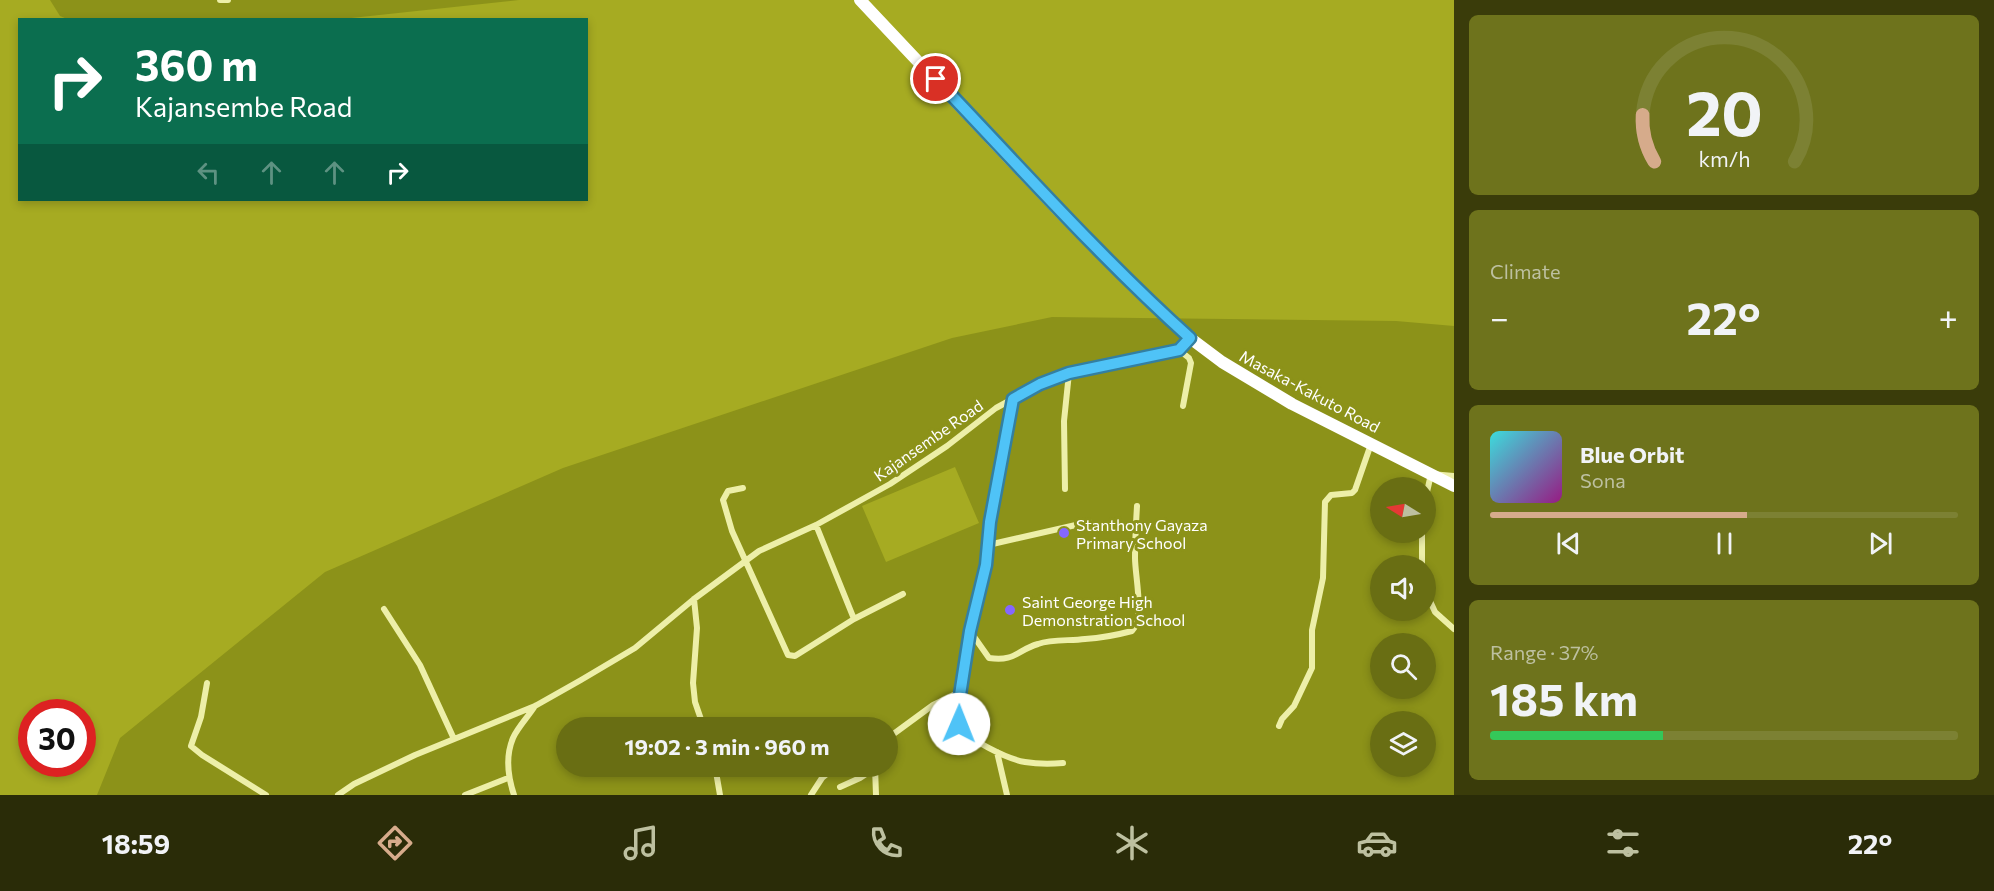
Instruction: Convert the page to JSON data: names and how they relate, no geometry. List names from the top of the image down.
{
  "streets": {
    "highway": ["Masaka-Kakuto Road"],
    "street": ["Kajansembe Road"]
  },
  "places": ["Stanthony Gayaza Primary School", "Saint George High Demonstration School"],
  "north": "left",
  "page": {
    "turn": ["360 m", "Kajansembe Road"],
    "tile": [
      "Climate",
      ["Range · 37%", "185 km"]
    ],
    "heat": ["−", "22°", "+"],
    "song": ["Blue Orbit", "Sona"],
    "limit": "30",
    "trip": "19:02 · 3 min · 960 m",
    "tabs": ["18:59", "22°"],
    "gauge": ["20", "km/h"]
  }
}
